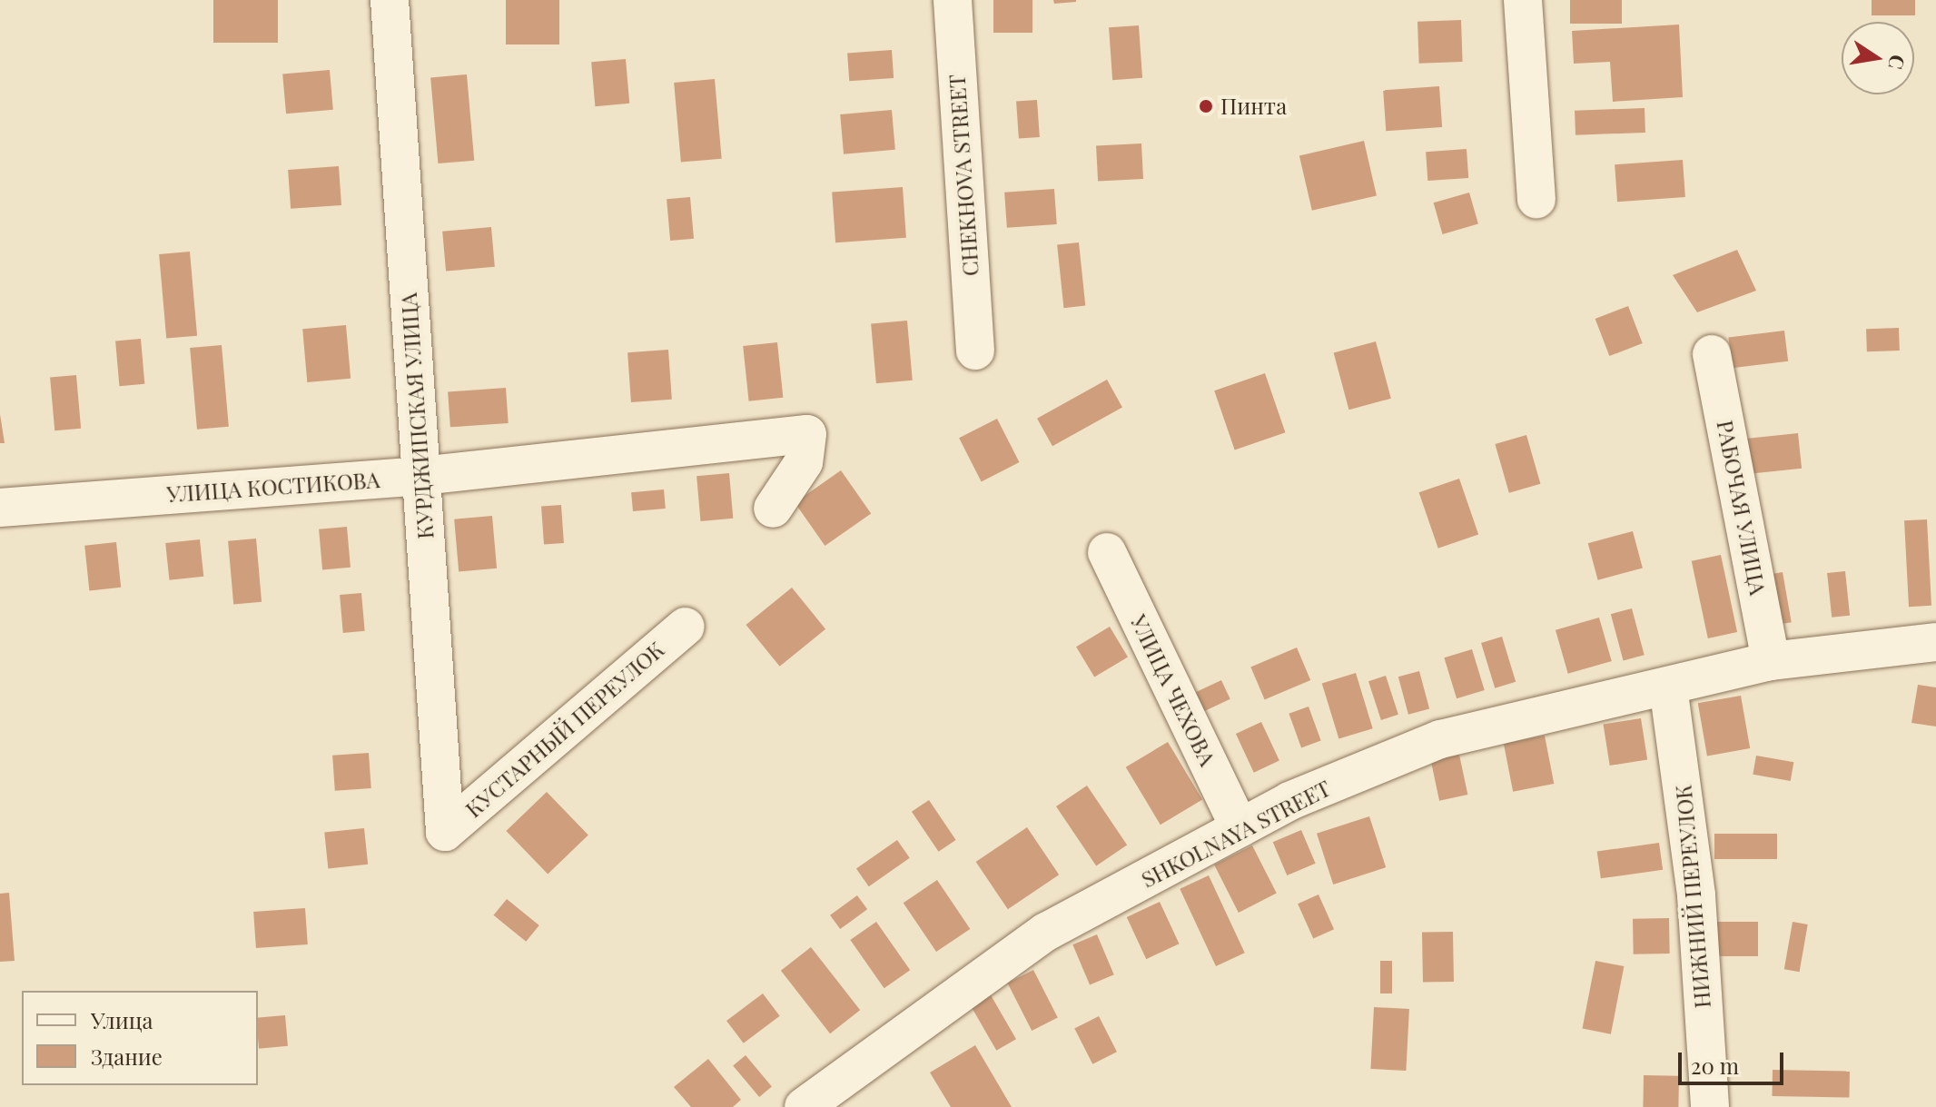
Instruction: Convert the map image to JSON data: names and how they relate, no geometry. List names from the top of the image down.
{
  "streets": {
    "street": [
      "CHEKHOVA STREET",
      "КУРДЖИПСКАЯ УЛИЦА",
      "УЛИЦА КОСТИКОВА",
      "РАБОЧАЯ УЛИЦА",
      "УЛИЦА ЧЕХОВА",
      "КУСТАРНЫЙ ПЕРЕУЛОК",
      "SHKOLNAYA STREET",
      "НИЖНИЙ ПЕРЕУЛОК"
    ]
  },
  "crossings": [
    ["КУРДЖИПСКАЯ УЛИЦА", "УЛИЦА КОСТИКОВА"],
    ["КУРДЖИПСКАЯ УЛИЦА", "КУСТАРНЫЙ ПЕРЕУЛОК"],
    ["РАБОЧАЯ УЛИЦА", "SHKOLNAYA STREET"],
    ["УЛИЦА ЧЕХОВА", "SHKOLNAYA STREET"],
    ["SHKOLNAYA STREET", "НИЖНИЙ ПЕРЕУЛОК"]
  ],
  "places": ["Пинта"],
  "legend": ["Улица", "Здание"],
  "scale_bar": "20 m",
  "north": "right"
}
